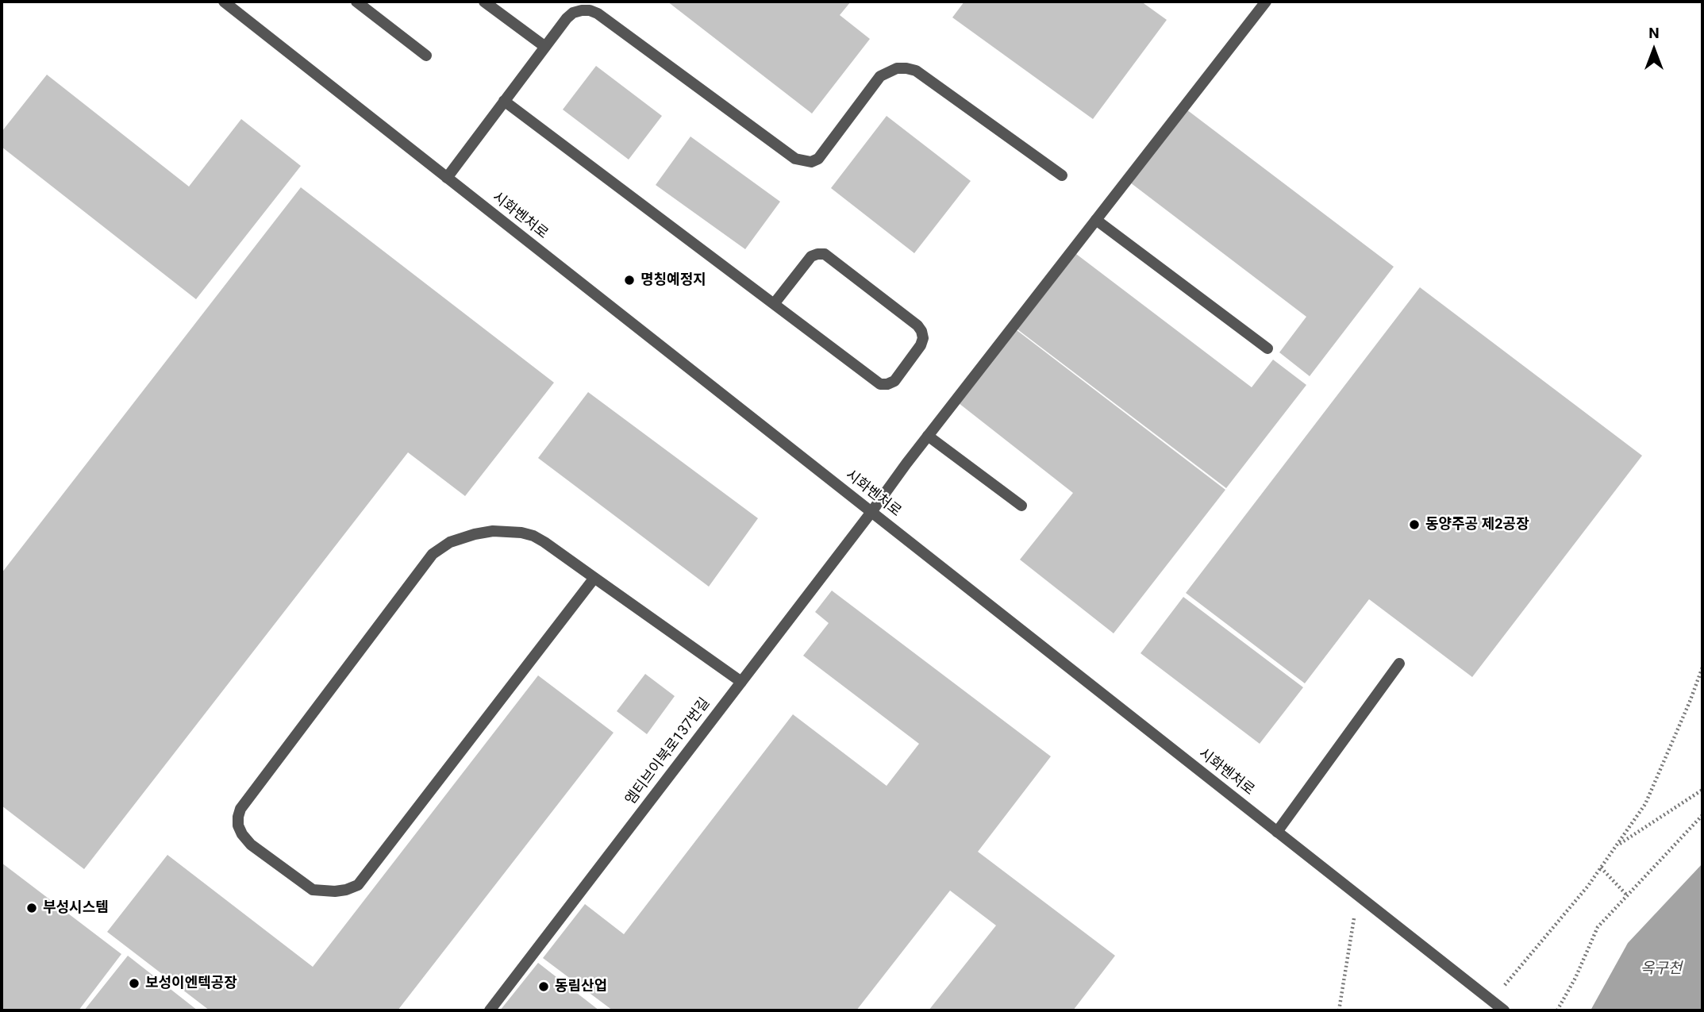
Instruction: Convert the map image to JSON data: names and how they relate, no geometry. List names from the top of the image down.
{
  "streets": {
    "street": ["시화벤처로", "엠티브이북로137번길"]
  },
  "crossings": [
    ["시화벤처로", "엠티브이북로137번길"]
  ],
  "water": ["옥구천"],
  "places": [
    "명칭예정지",
    "동양주공 제2공장",
    "부성시스템",
    "보성이엔텍공장",
    "동림산업"
  ],
  "north": "top"
}
